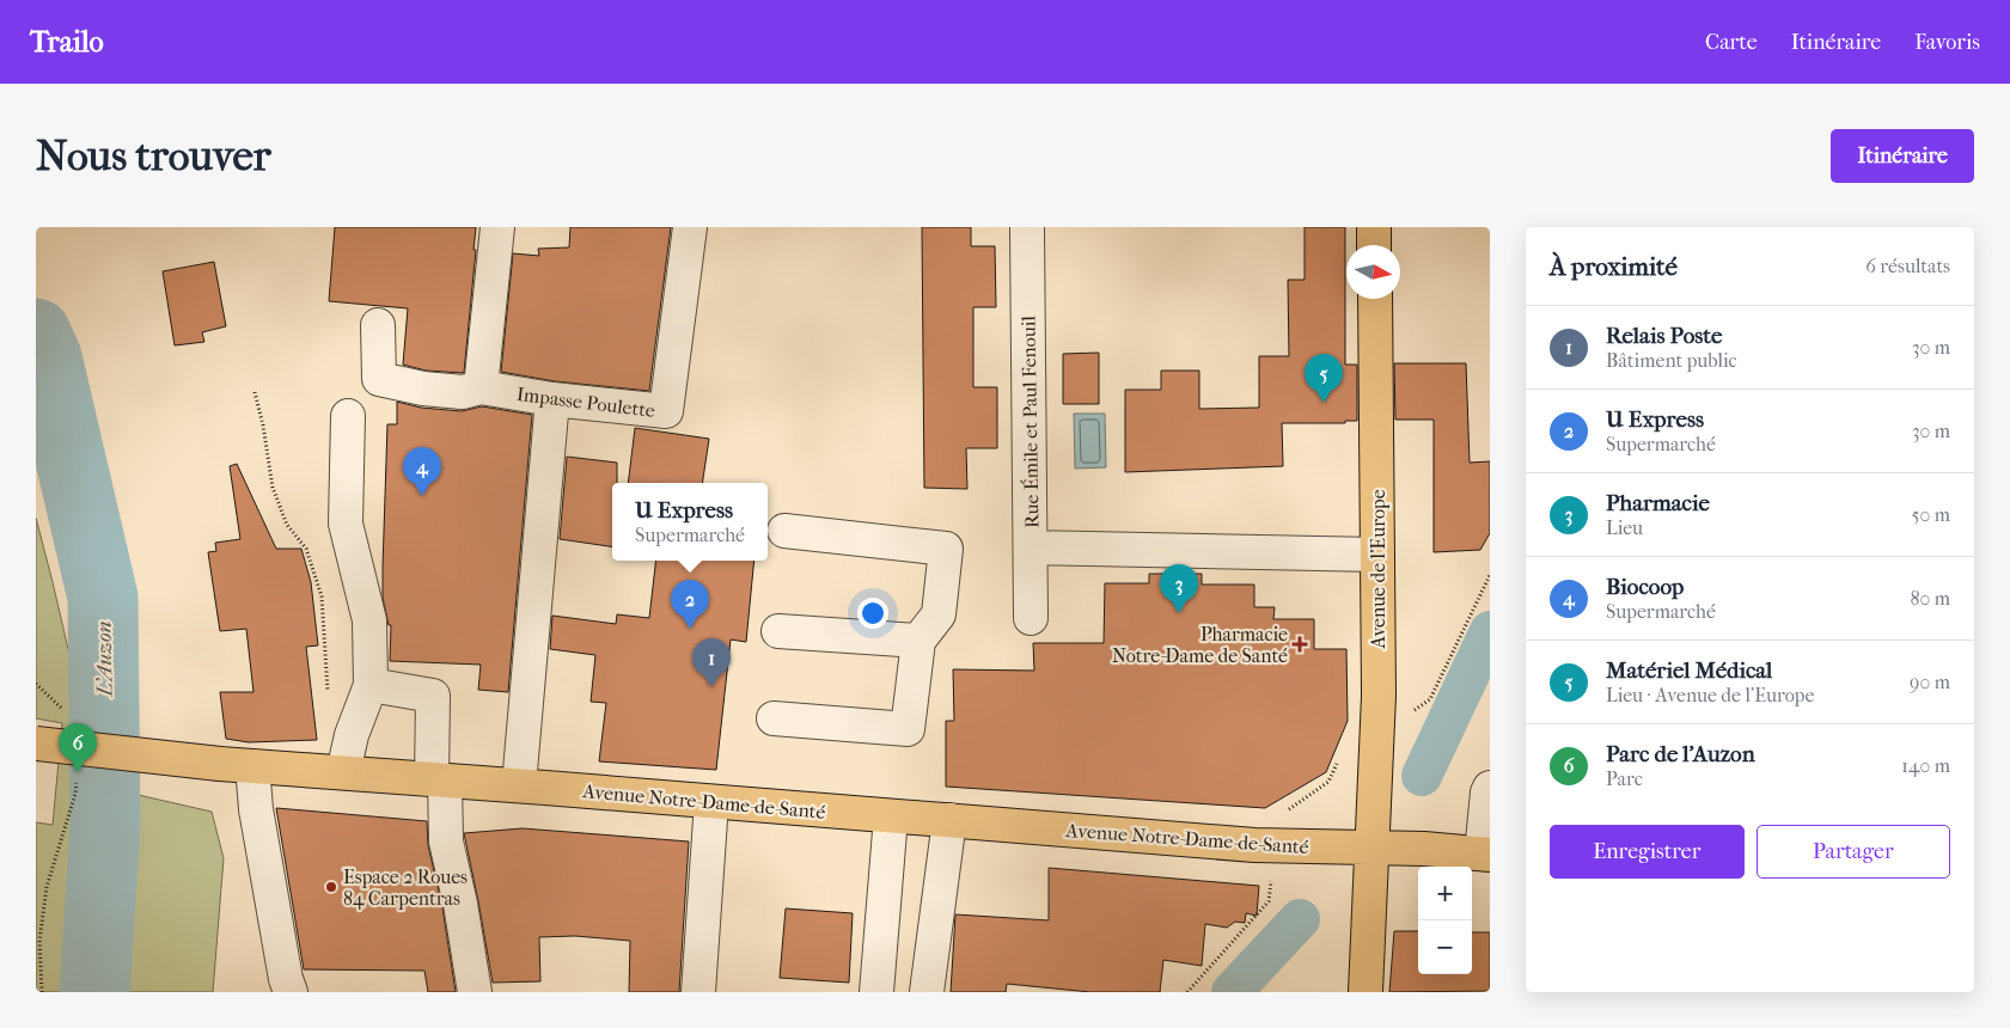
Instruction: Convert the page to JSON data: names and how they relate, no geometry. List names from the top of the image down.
{
  "streets": {
    "main road": ["Avenue de l'Europe", "Avenue Notre-Dame-de-Santé"],
    "street": ["Impasse Poulette", "Rue Émile et Paul Fenouil"]
  },
  "crossings": [
    ["Avenue de l'Europe", "Avenue Notre-Dame-de-Santé"]
  ],
  "water": ["L'Auzon"],
  "places": {
    "health": ["Pharmacie Notre-Dame de Santé"],
    "other": ["Espace 2 Roues 84 Carpentras"]
  },
  "north": "right",
  "page": {
    "header": "Trailo",
    "nav": ["Carte", "Itinéraire", "Favoris"],
    "buttons": [
      "Itinéraire",
      ["Enregistrer", "Partager"]
    ],
    "title": "Nous trouver",
    "heading": ["À proximité", "6 résultats"],
    "list": [
      {
        "mark": "1",
        "name": "Relais Poste",
        "note": "Bâtiment public",
        "value": "30 m"
      },
      {
        "mark": "2",
        "name": "U Express",
        "note": "Supermarché",
        "value": "30 m"
      },
      {
        "mark": "3",
        "name": "Pharmacie",
        "note": "Lieu",
        "value": "50 m"
      },
      {
        "mark": "4",
        "name": "Biocoop",
        "note": "Supermarché",
        "value": "80 m"
      },
      {
        "mark": "5",
        "name": "Matériel Médical",
        "note": "Lieu · Avenue de l'Europe",
        "value": "90 m"
      },
      {
        "mark": "6",
        "name": "Parc de l'Auzon",
        "note": "Parc",
        "value": "140 m"
      }
    ],
    "pins": [
      "5",
      "4",
      "3",
      "2",
      "1",
      "6"
    ],
    "popup": ["U Express", "Supermarché"],
    "map_buttons": ["+", "−"]
  }
}
